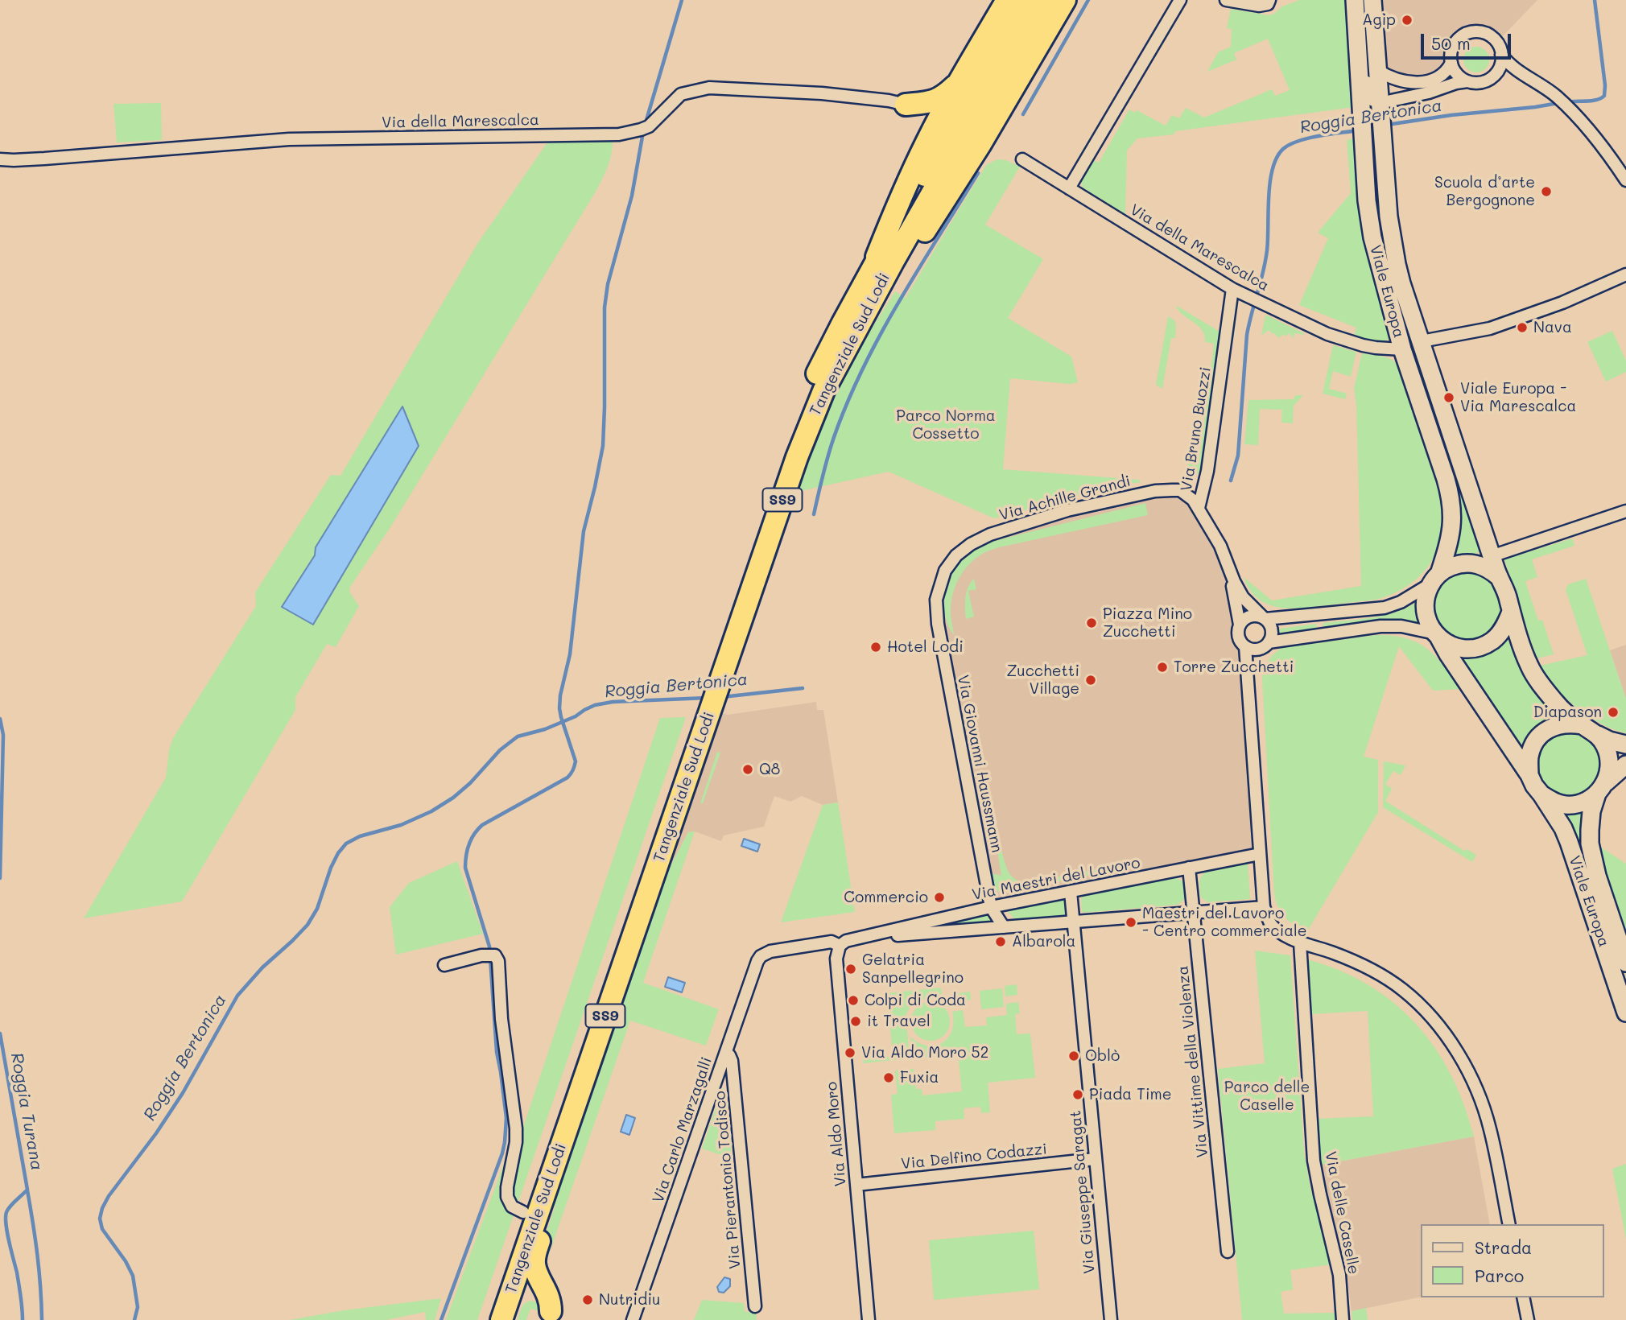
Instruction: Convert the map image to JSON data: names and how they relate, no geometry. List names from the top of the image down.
{
  "streets": {
    "highway": ["Tangenziale Sud Lodi", "SS9"],
    "street": [
      "Via della Marescalca",
      "Viale Europa",
      "Via Bruno Buozzi",
      "Via Achille Grandi",
      "Via Giovanni Haussmann",
      "Via Maestri del Lavoro",
      "Via Vittime della Violenza",
      "Via Carlo Marzagalli",
      "Via Aldo Moro",
      "Via Delfino Codazzi",
      "Via Pierantonio Todisco",
      "Via Giuseppe Saragat",
      "Via delle Caselle"
    ]
  },
  "crossings": [
    ["Via della Marescalca", "Viale Europa"],
    ["Via della Marescalca", "Via Bruno Buozzi"],
    ["Via Bruno Buozzi", "Via Achille Grandi"],
    ["Via Achille Grandi", "Via Giovanni Haussmann"],
    ["Via Giovanni Haussmann", "Via Maestri del Lavoro"],
    ["Via Maestri del Lavoro", "Via Vittime della Violenza"],
    ["Via Maestri del Lavoro", "Via Carlo Marzagalli"],
    ["Via Maestri del Lavoro", "Via Aldo Moro"],
    ["Via Maestri del Lavoro", "Via Giuseppe Saragat"],
    ["Via Carlo Marzagalli", "Via Pierantonio Todisco"],
    ["Via Aldo Moro", "Via Delfino Codazzi"],
    ["Via Delfino Codazzi", "Via Giuseppe Saragat"]
  ],
  "water": ["Roggia Bertonica", "Roggia Turana"],
  "parks": ["Parco Norma Cossetto", "Parco delle Caselle"],
  "places": [
    "Agip",
    "Scuola d’arte Bergognone",
    "Nava",
    "Viale Europa - Via Marescalca",
    "Piazza Mino Zucchetti",
    "Hotel Lodi",
    "Torre Zucchetti",
    "Zucchetti Village",
    "Diapason",
    "Q8",
    "Commercio",
    "Maestri del Lavoro - Centro commerciale",
    "Albarola",
    "Gelatria Sanpellegrino",
    "Colpi di Coda",
    "it Travel",
    "Via Aldo Moro 52",
    "Oblò",
    "Fuxia",
    "Piada Time",
    "Nutridiu"
  ],
  "legend": ["Strada", "Parco"],
  "scale_bar": "50 m"
}
